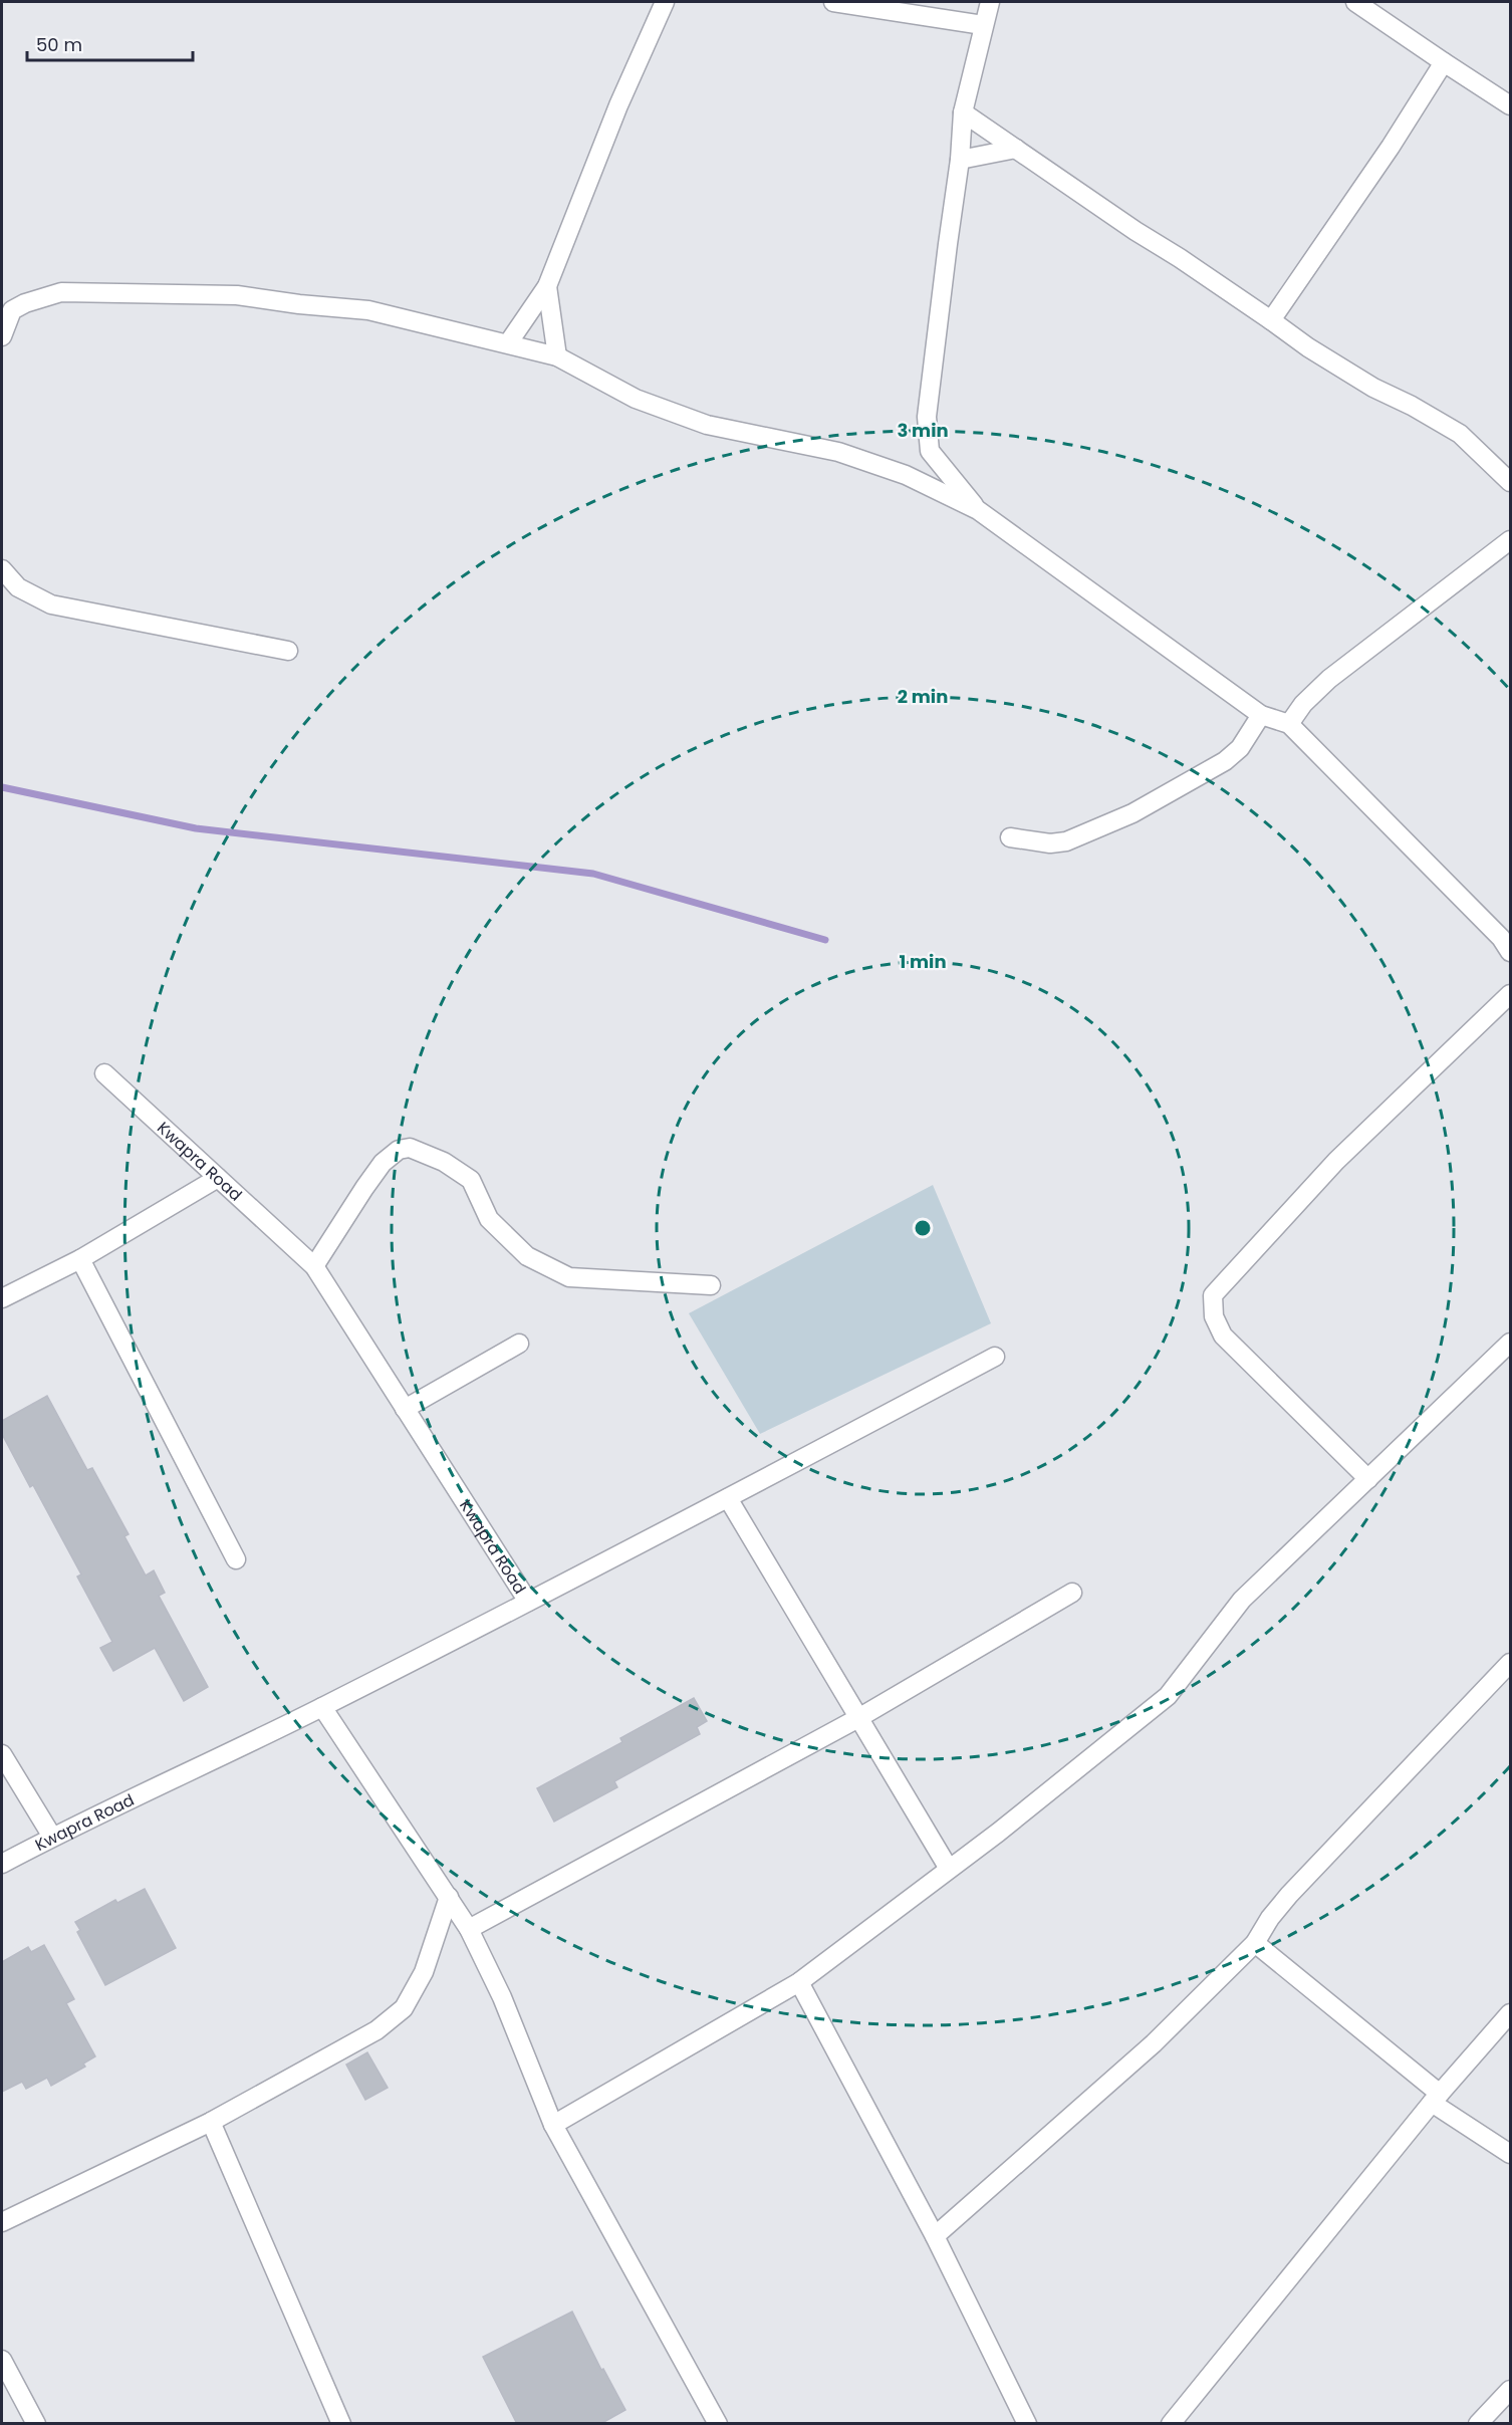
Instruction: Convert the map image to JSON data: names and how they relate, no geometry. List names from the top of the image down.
{
  "streets": {
    "street": ["Kwapra Road"]
  },
  "scale_bar": "50 m",
  "rings": ["3 min", "2 min", "1 min"]
}
